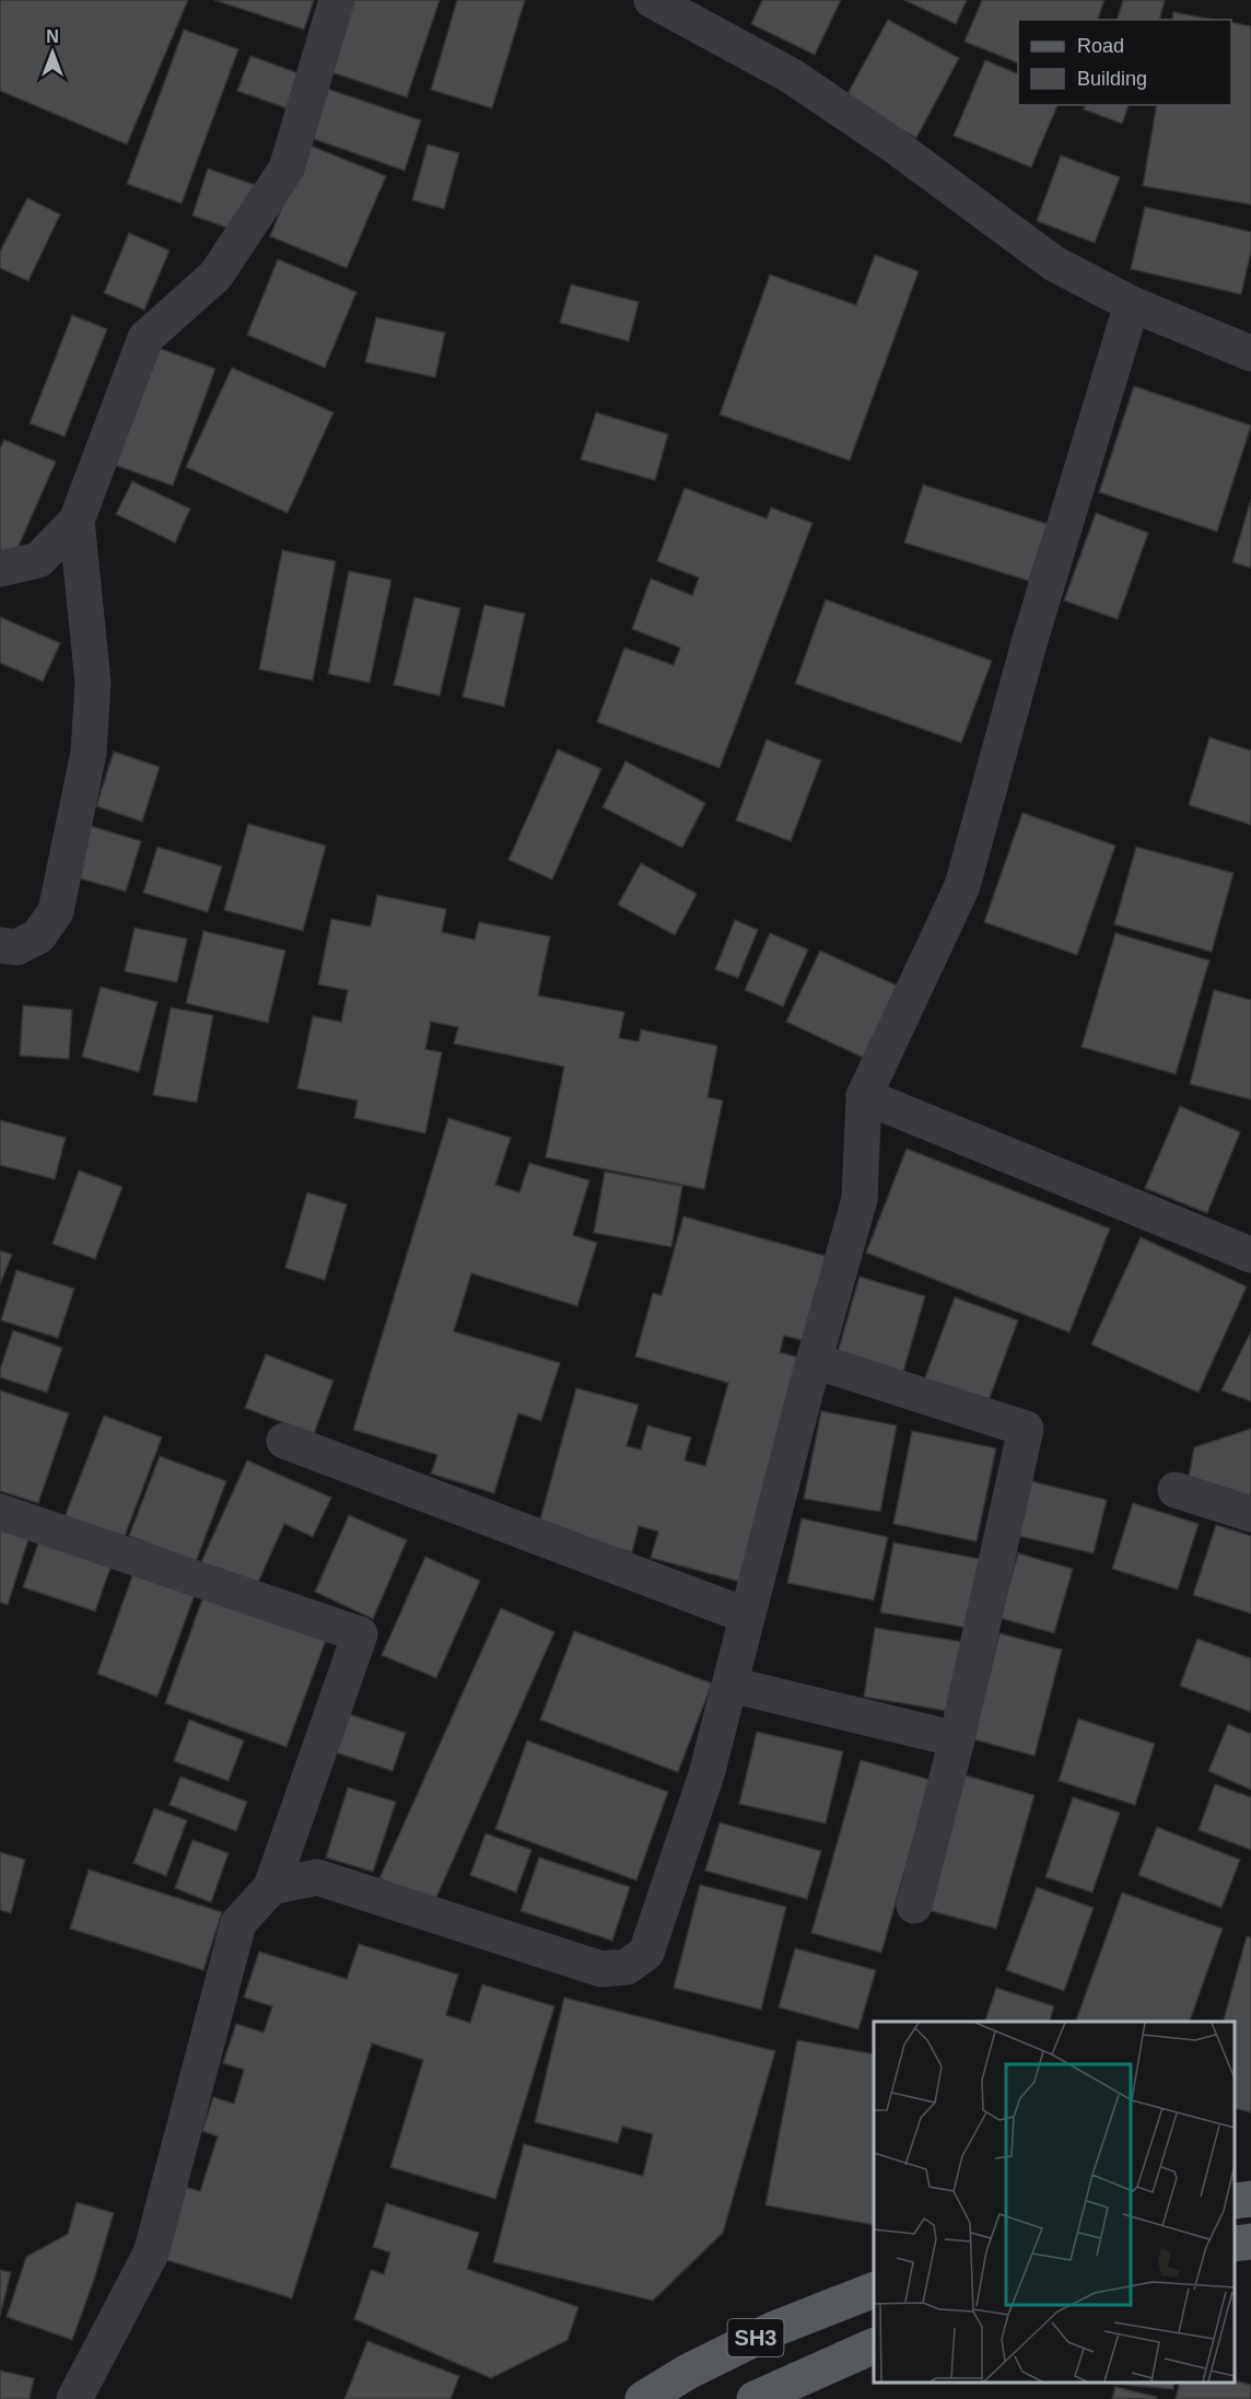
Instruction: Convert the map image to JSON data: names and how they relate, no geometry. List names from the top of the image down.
{
  "streets": {
    "main road": ["SH3"]
  },
  "legend": ["Road", "Building"],
  "north": "top"
}
